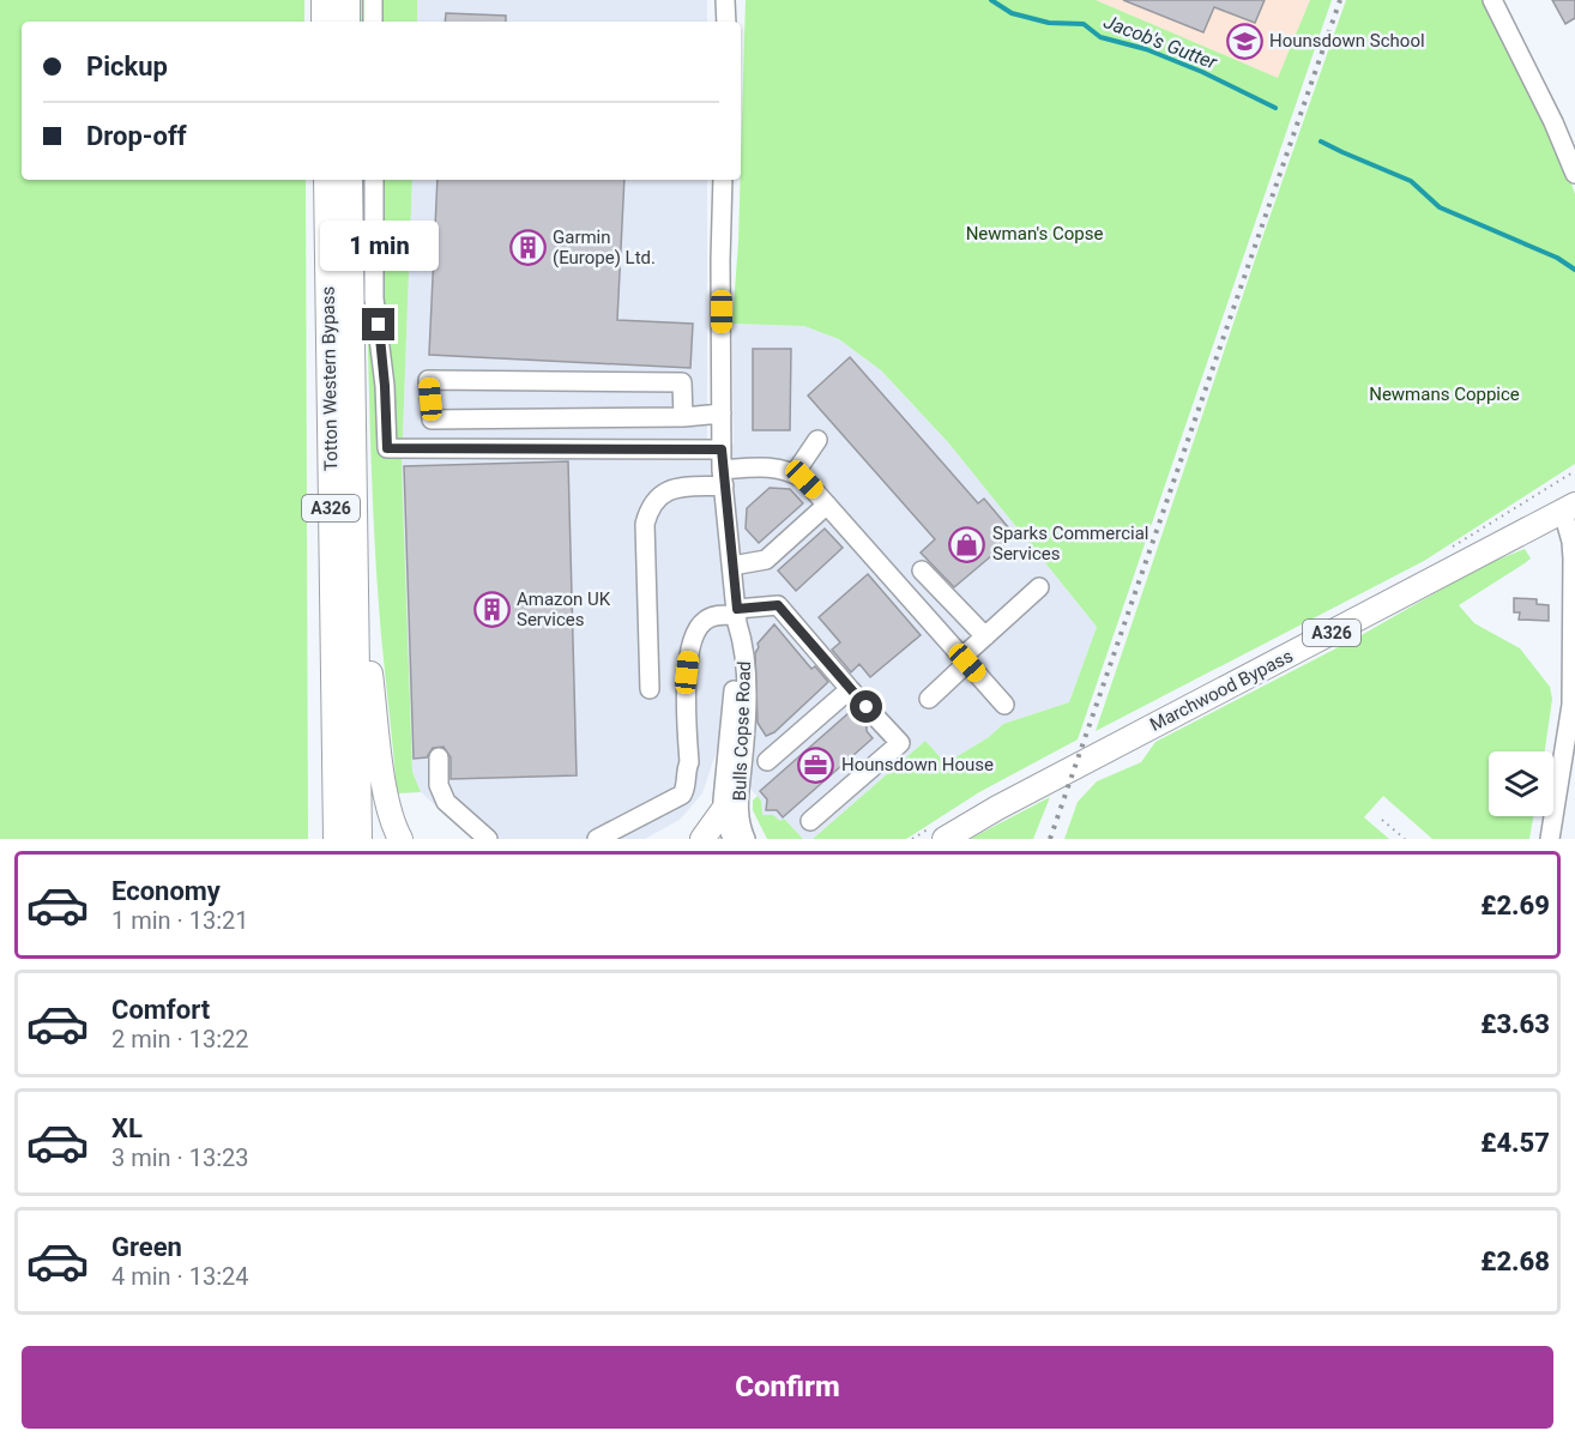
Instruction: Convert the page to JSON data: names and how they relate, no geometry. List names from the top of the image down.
{
  "streets": {
    "main road": ["Totton Western Bypass", "A326", "Marchwood Bypass"],
    "street": ["Bulls Copse Road"]
  },
  "water": ["Jacob's Gutter"],
  "parks": ["Newman's Copse", "Newmans Coppice"],
  "places": {
    "school or university": ["Hounsdown School"],
    "building": ["Garmin (Europe) Ltd.", "Amazon UK Services"],
    "shop": ["Sparks Commercial Services"],
    "office": ["Hounsdown House"]
  },
  "page": {
    "banner": ["Pickup", "Drop-off"],
    "bubble": "1 min",
    "list": [
      {
        "name": "Economy",
        "note": "1 min · 13:21",
        "value": "£2.69"
      },
      {
        "name": "Comfort",
        "note": "2 min · 13:22",
        "value": "£3.63"
      },
      {
        "name": "XL",
        "note": "3 min · 13:23",
        "value": "£4.57"
      },
      {
        "name": "Green",
        "note": "4 min · 13:24",
        "value": "£2.68"
      }
    ],
    "buttons": "Confirm"
  }
}
